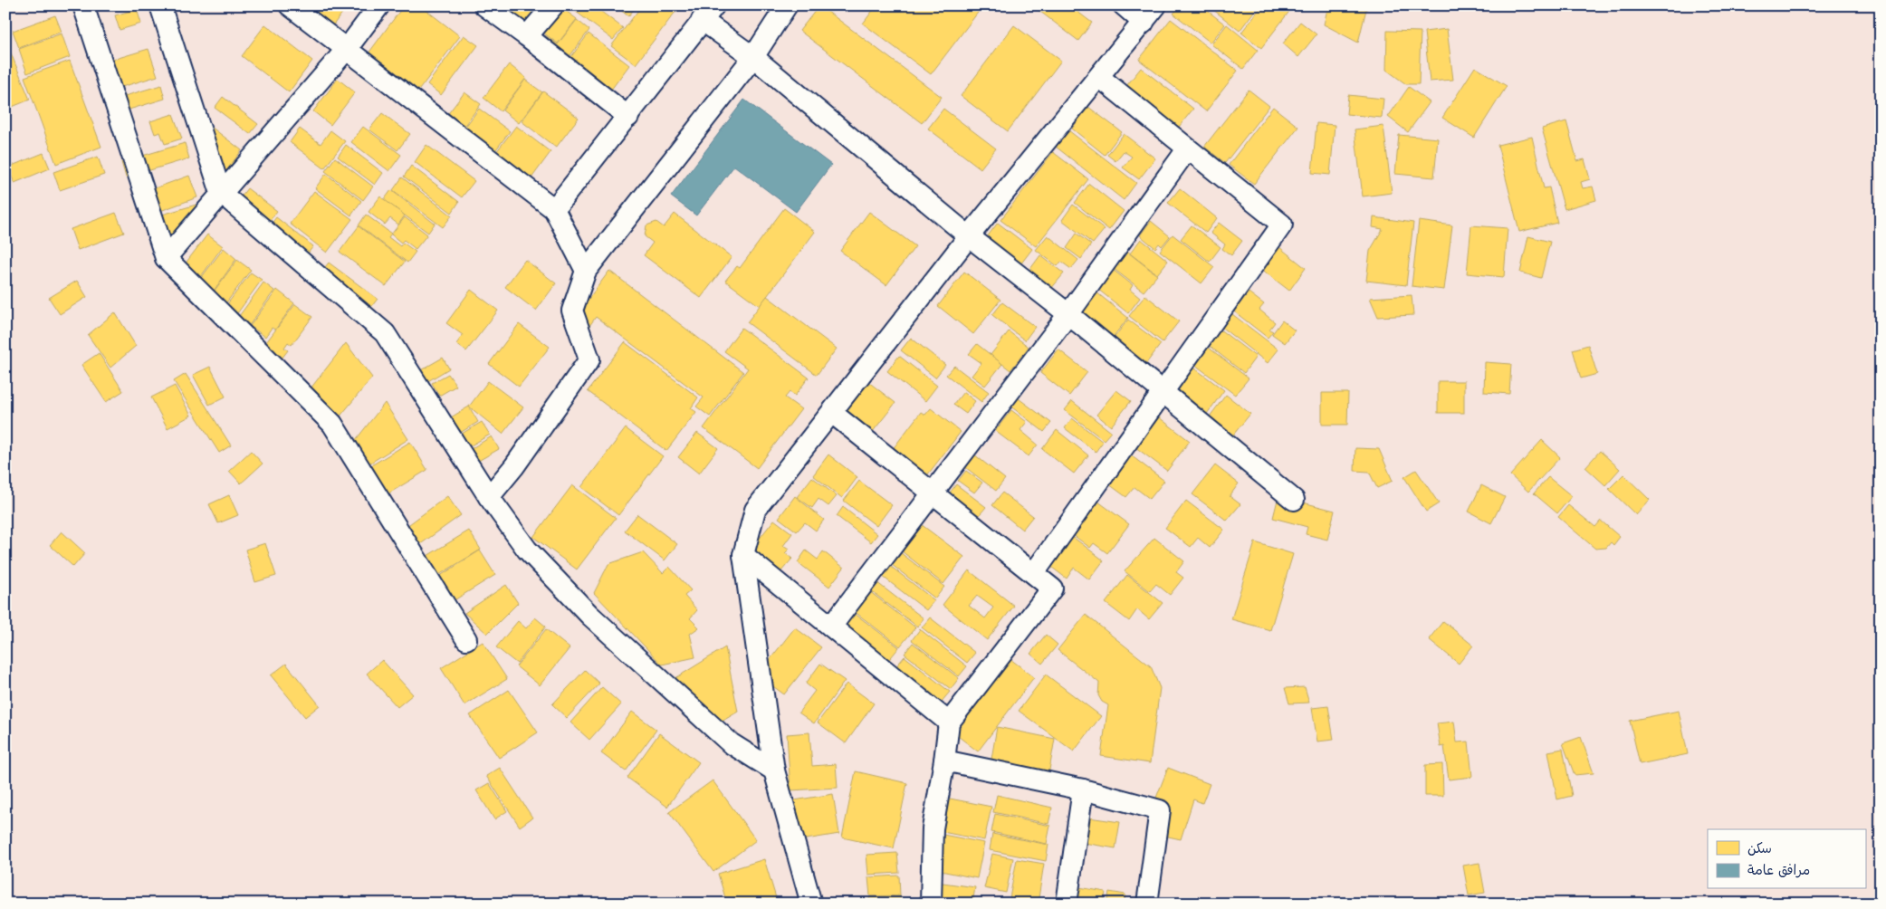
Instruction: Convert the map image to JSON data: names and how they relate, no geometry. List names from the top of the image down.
{
  "legend": ["سكن", "مرافق عامة"]
}
